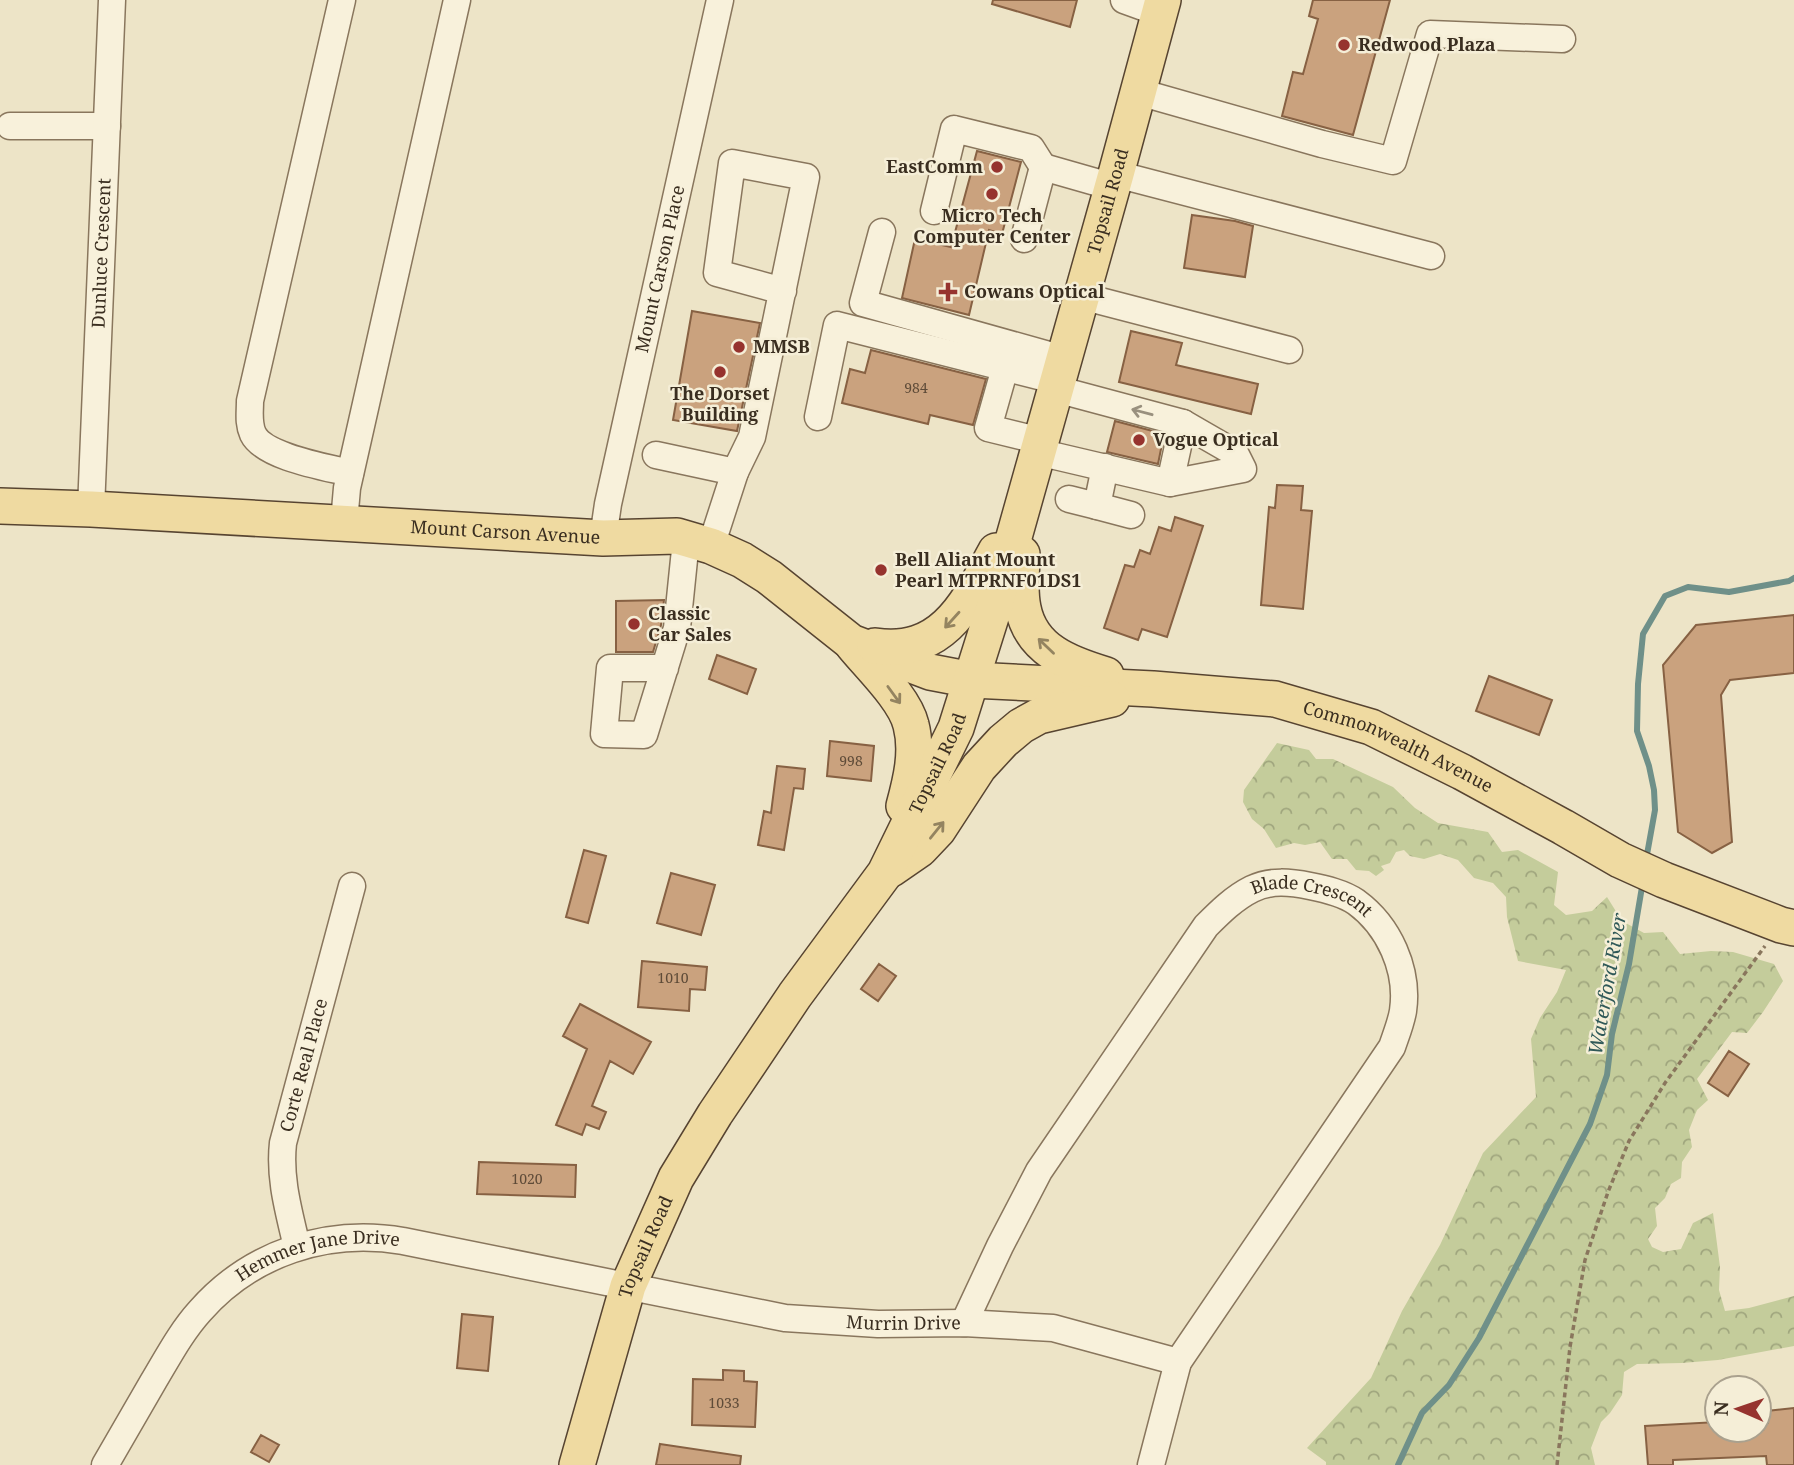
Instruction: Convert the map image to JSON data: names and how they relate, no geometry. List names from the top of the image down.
{
  "streets": {
    "main road": ["Topsail Road", "Mount Carson Avenue", "Commonwealth Avenue"],
    "street": [
      "Dunluce Crescent",
      "Mount Carson Place",
      "Blade Crescent",
      "Corte Real Place",
      "Hemmer Jane Drive",
      "Murrin Drive"
    ]
  },
  "crossings": [
    ["Topsail Road", "Mount Carson Avenue"],
    ["Topsail Road", "Commonwealth Avenue"],
    ["Topsail Road", "Hemmer Jane Drive"],
    ["Topsail Road", "Murrin Drive"],
    ["Dunluce Crescent", "Mount Carson Avenue"],
    ["Mount Carson Place", "Mount Carson Avenue"],
    ["Mount Carson Avenue", "Commonwealth Avenue"],
    ["Blade Crescent", "Murrin Drive"],
    ["Corte Real Place", "Hemmer Jane Drive"],
    ["Hemmer Jane Drive", "Murrin Drive"]
  ],
  "water": ["Waterford River"],
  "places": {
    "other": [
      "Redwood Plaza",
      "EastComm",
      "Micro Tech Computer Center",
      "MMSB",
      "The Dorset Building",
      "Vogue Optical",
      "Bell Aliant Mount Pearl MTPRNF01DS1",
      "Classic Car Sales"
    ],
    "health": ["Cowans Optical"]
  },
  "house_numbers": [
    "984",
    "998",
    "1010",
    "1020",
    "1033"
  ],
  "north": "left"
}
